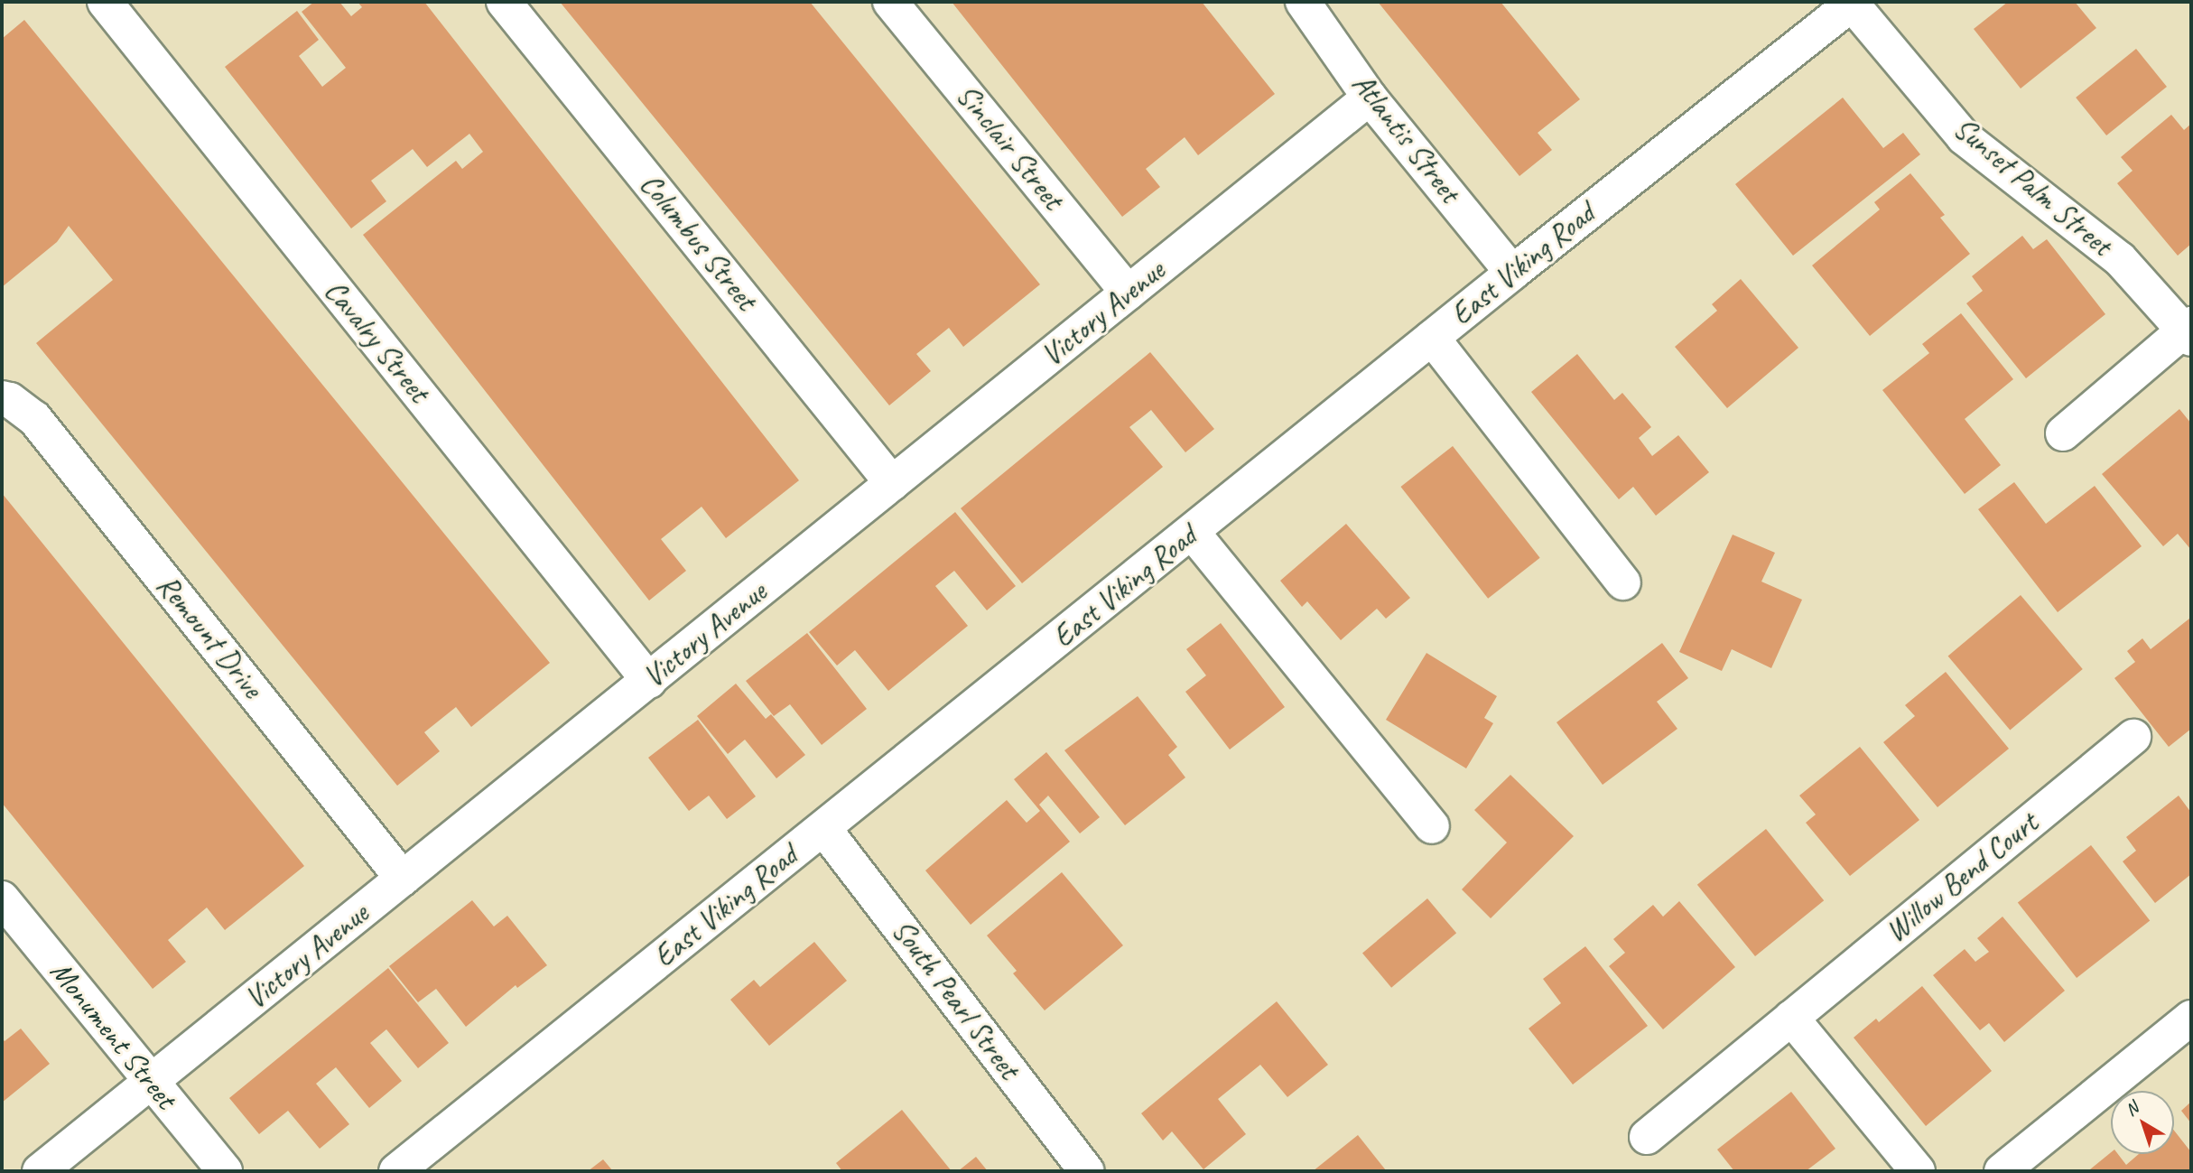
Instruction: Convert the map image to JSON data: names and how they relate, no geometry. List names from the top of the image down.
{
  "streets": {
    "street": [
      "Atlantis Street",
      "Sinclair Street",
      "Sunset Palm Street",
      "Columbus Street",
      "East Viking Road",
      "Victory Avenue",
      "Cavalry Street",
      "Remount Drive",
      "Willow Bend Court",
      "South Pearl Street",
      "Monument Street"
    ]
  },
  "crossings": [
    ["Atlantis Street", "East Viking Road"],
    ["Atlantis Street", "Victory Avenue"],
    ["Sinclair Street", "Victory Avenue"],
    ["Sunset Palm Street", "East Viking Road"],
    ["Columbus Street", "Victory Avenue"],
    ["East Viking Road", "South Pearl Street"],
    ["Victory Avenue", "Cavalry Street"],
    ["Victory Avenue", "Remount Drive"],
    ["Victory Avenue", "Monument Street"]
  ],
  "north": "top left"
}
